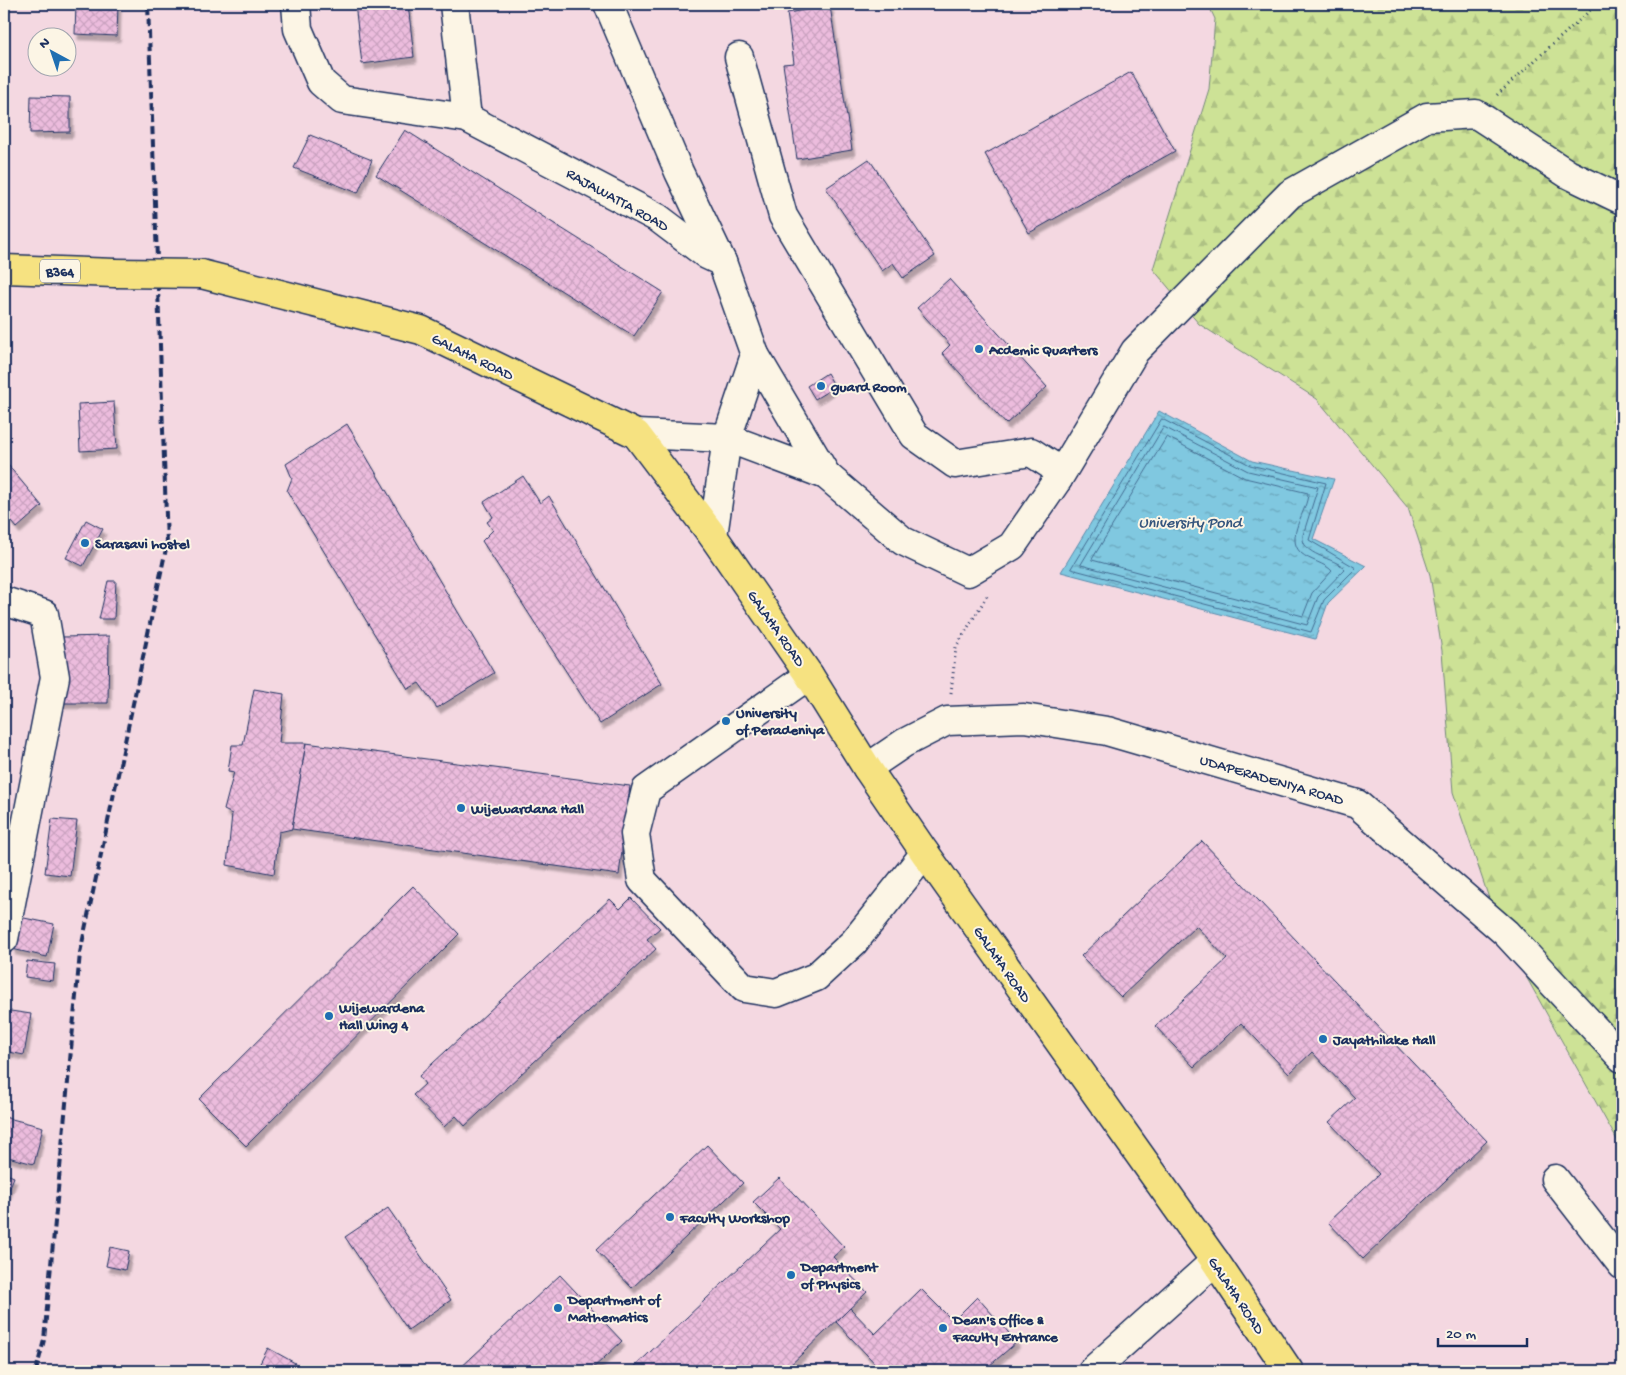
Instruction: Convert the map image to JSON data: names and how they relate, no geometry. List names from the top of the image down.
{
  "streets": {
    "main road": ["B364", "GALAHA ROAD"],
    "street": ["RAJAWATTA ROAD", "UDAPERADENIYA ROAD"]
  },
  "crossings": [
    ["GALAHA ROAD", "UDAPERADENIYA ROAD"]
  ],
  "water": ["University Pond"],
  "places": [
    "Acdemic Quarters",
    "guard Room",
    "Sarasavi hostel",
    "University of Peradeniya",
    "Wijewardana Hall",
    "Wijewardena Hall Wing 4",
    "Jayathilake Hall",
    "Faculty Workshop",
    "Department of Physics",
    "Department of Mathematics",
    "Dean's Office & Faculty Entrance"
  ],
  "scale_bar": "20 m",
  "north": "top left"
}
